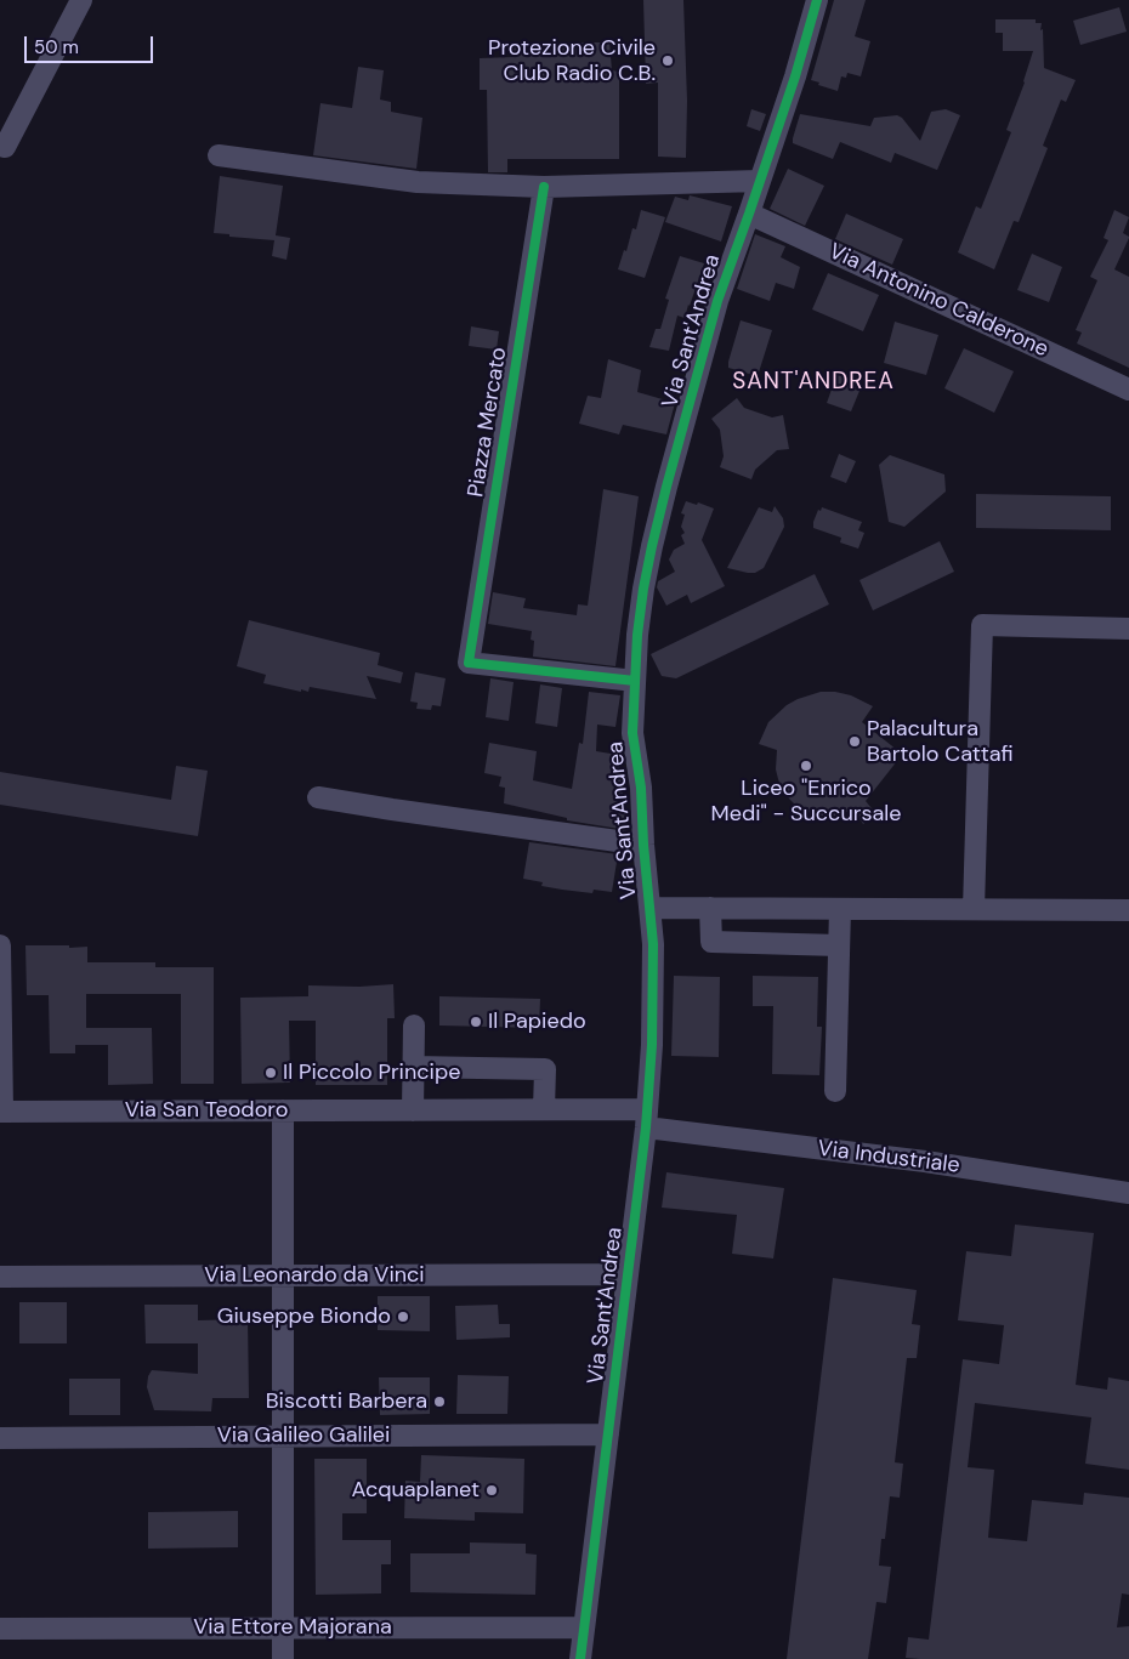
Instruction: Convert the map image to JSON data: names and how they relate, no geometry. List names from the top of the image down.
{
  "streets": {
    "street": [
      "Via Antonino Calderone",
      "Via Sant'Andrea",
      "Piazza Mercato",
      "Via San Teodoro",
      "Via Industriale",
      "Via Leonardo da Vinci",
      "Via Galileo Galilei",
      "Via Ettore Majorana"
    ]
  },
  "crossings": [
    ["Via Antonino Calderone", "Via Sant'Andrea"],
    ["Via Sant'Andrea", "Piazza Mercato"],
    ["Via Sant'Andrea", "Via San Teodoro"],
    ["Via Sant'Andrea", "Via Industriale"],
    ["Via Sant'Andrea", "Via Leonardo da Vinci"],
    ["Via Sant'Andrea", "Via Galileo Galilei"],
    ["Via Sant'Andrea", "Via Ettore Majorana"],
    ["Via San Teodoro", "Via Industriale"]
  ],
  "districts": ["SANT'ANDREA"],
  "places": [
    "Protezione Civile Club Radio C.B.",
    "Palacultura Bartolo Cattafi",
    "Liceo \"Enrico Medi\" - Succursale",
    "Il Papiedo",
    "Il Piccolo Principe",
    "Giuseppe Biondo",
    "Biscotti Barbera",
    "Acquaplanet"
  ],
  "scale_bar": "50 m"
}
